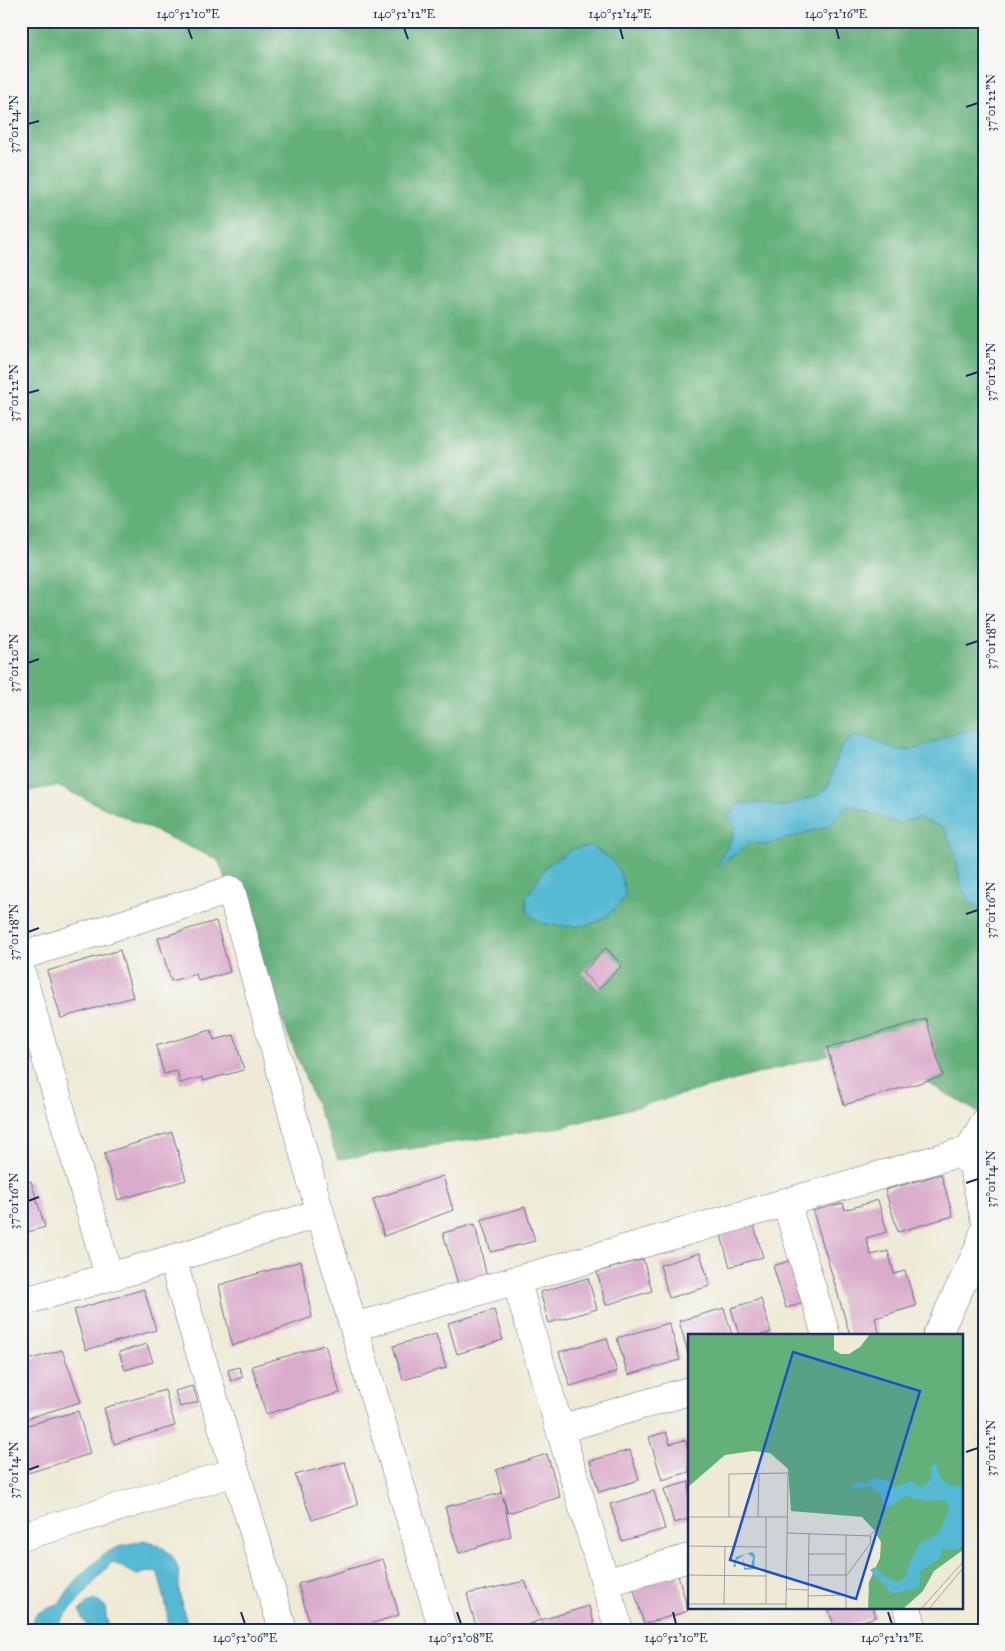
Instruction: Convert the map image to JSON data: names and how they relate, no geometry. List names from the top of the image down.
{
  "coordinates": [
    "140°52'10\"E",
    "140°52'12\"E",
    "140°52'14\"E",
    "140°52'16\"E",
    "37°01'22\"N",
    "37°01'24\"N",
    "37°01'20\"N",
    "37°01'18\"N",
    "37°01'16\"N",
    "37°01'14\"N",
    "37°01'12\"N",
    "140°52'06\"E",
    "140°52'08\"E"
  ]
}
